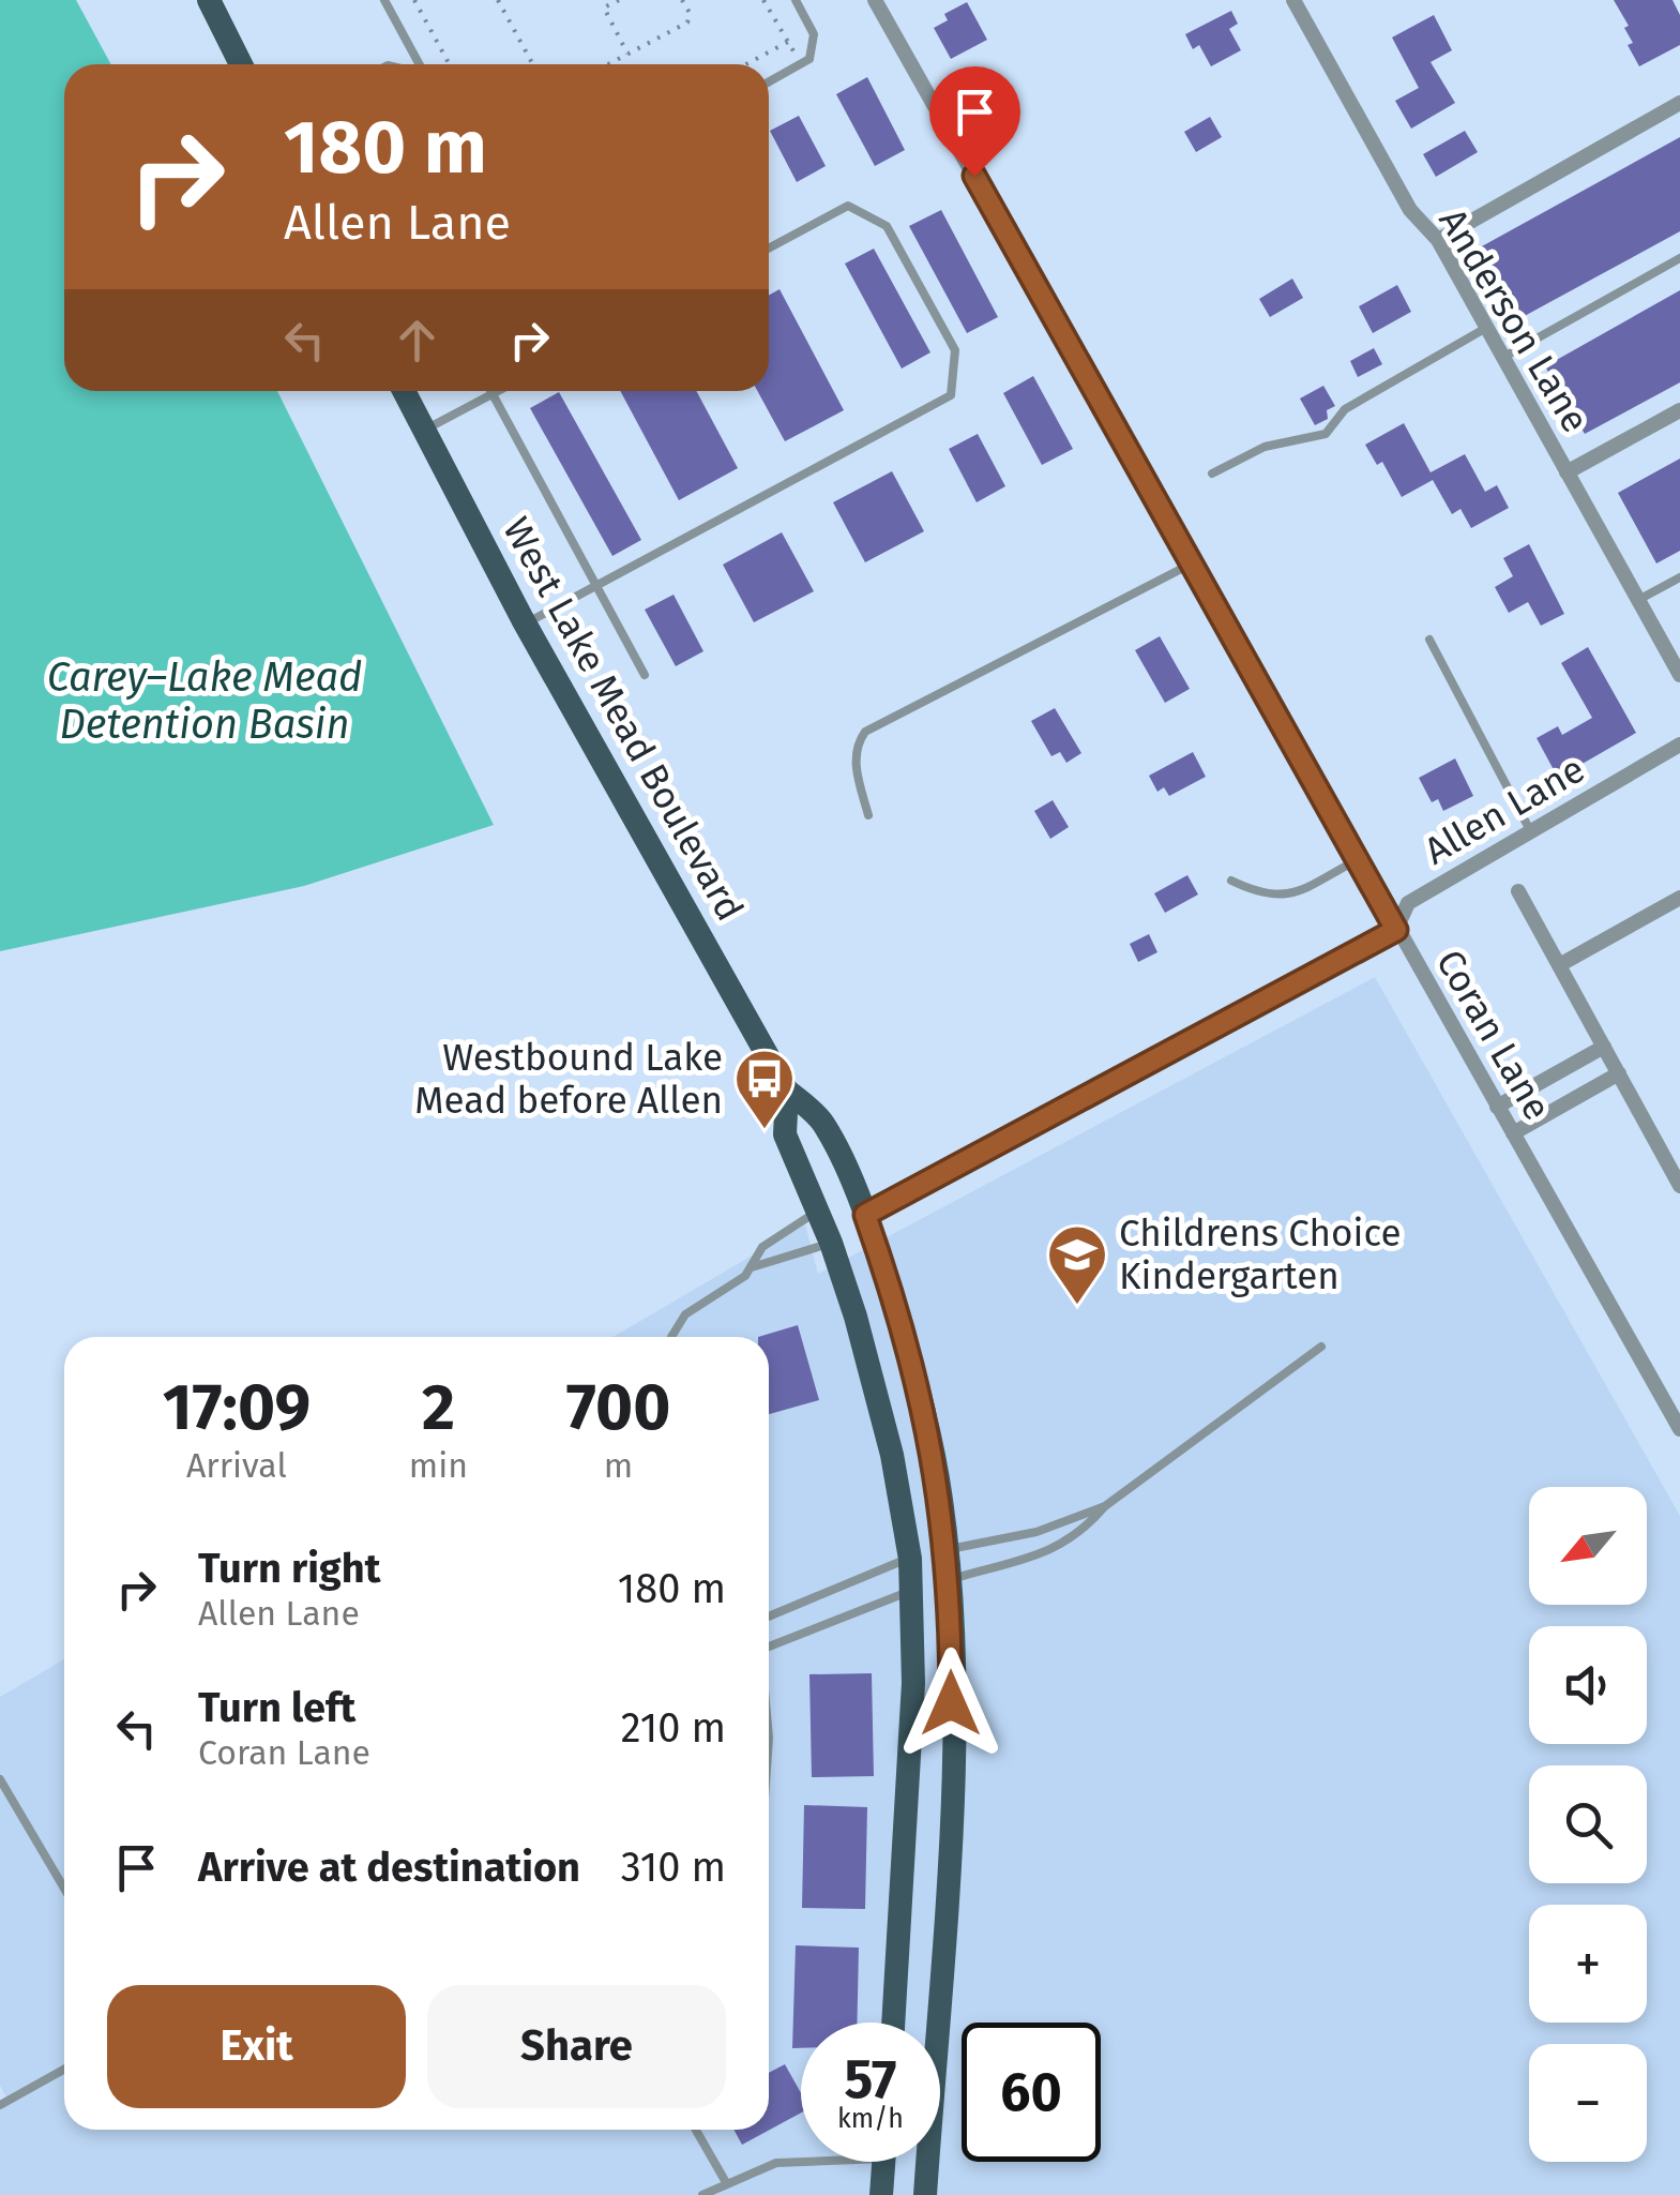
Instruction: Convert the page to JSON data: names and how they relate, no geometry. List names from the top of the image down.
{
  "streets": {
    "main road": ["West Lake Mead Boulevard"],
    "street": ["Anderson Lane", "Allen Lane", "Coran Lane"]
  },
  "crossings": [
    ["West Lake Mead Boulevard", "Allen Lane"],
    ["Allen Lane", "Coran Lane"]
  ],
  "water": ["Carey–Lake Mead Detention Basin"],
  "places": {
    "bus stop": ["Westbound Lake Mead before Allen"],
    "school or university": ["Childrens Choice Kindergarten"]
  },
  "north": "bottom left",
  "page": {
    "turn": ["180 m", "Allen Lane"],
    "eta": [
      "17:09",
      "Arrival",
      "2",
      "min",
      "700",
      "m"
    ],
    "map_buttons": ["+", "−"],
    "list": [
      {
        "name": "Turn right",
        "note": "Allen Lane",
        "value": "180 m"
      },
      {
        "name": "Turn left",
        "note": "Coran Lane",
        "value": "210 m"
      },
      {
        "name": "Arrive at destination",
        "value": "310 m"
      }
    ],
    "buttons": ["Exit", "Share"],
    "speed": "57 km/h",
    "limit": "60"
  }
}
